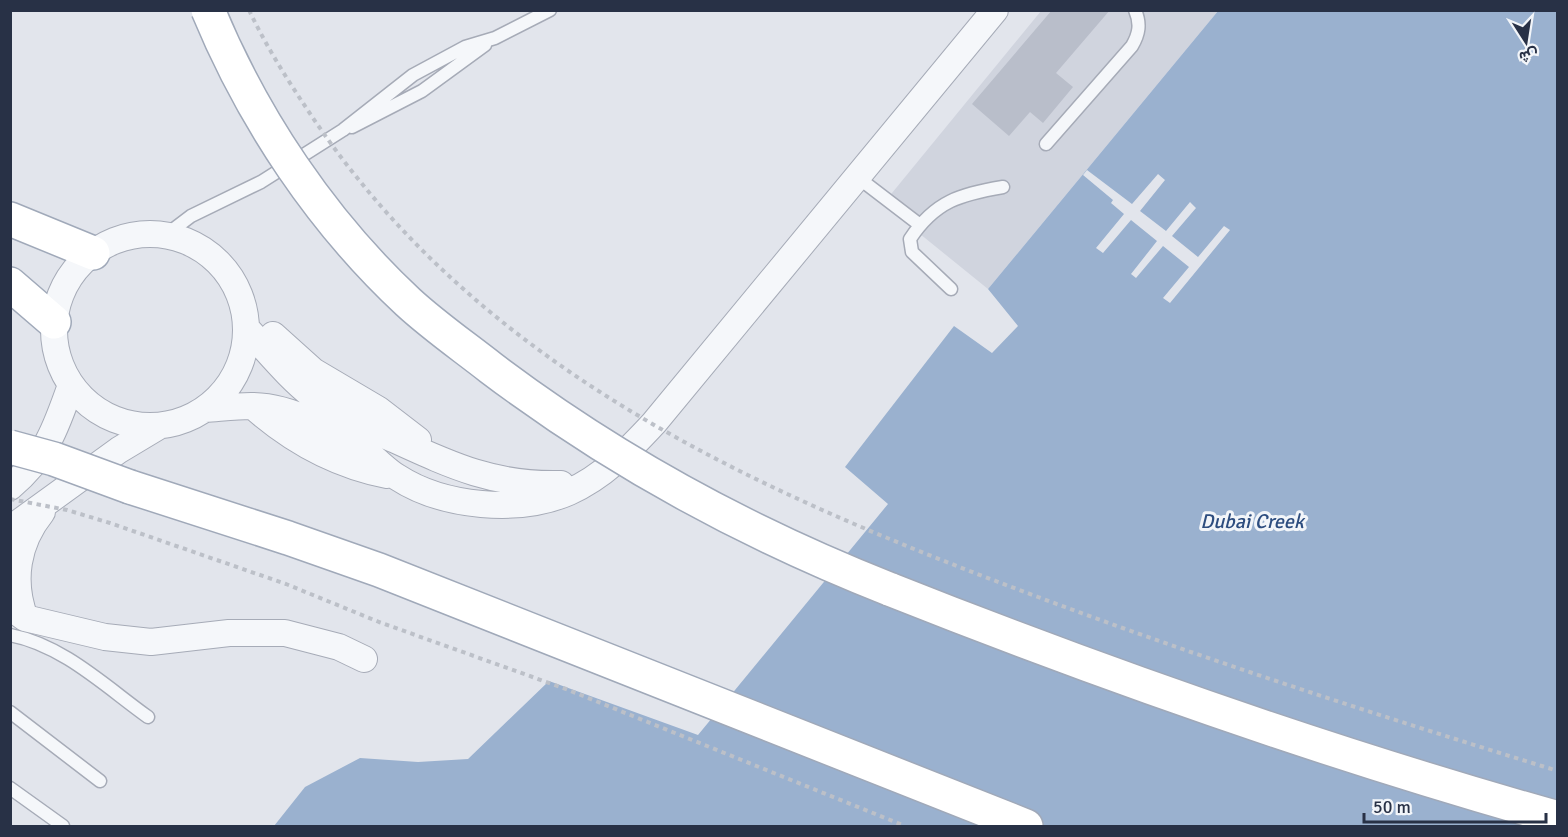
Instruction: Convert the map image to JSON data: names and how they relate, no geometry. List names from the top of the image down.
{
  "water": ["Dubai Creek"],
  "scale_bar": "50 m",
  "north": "bottom"
}
